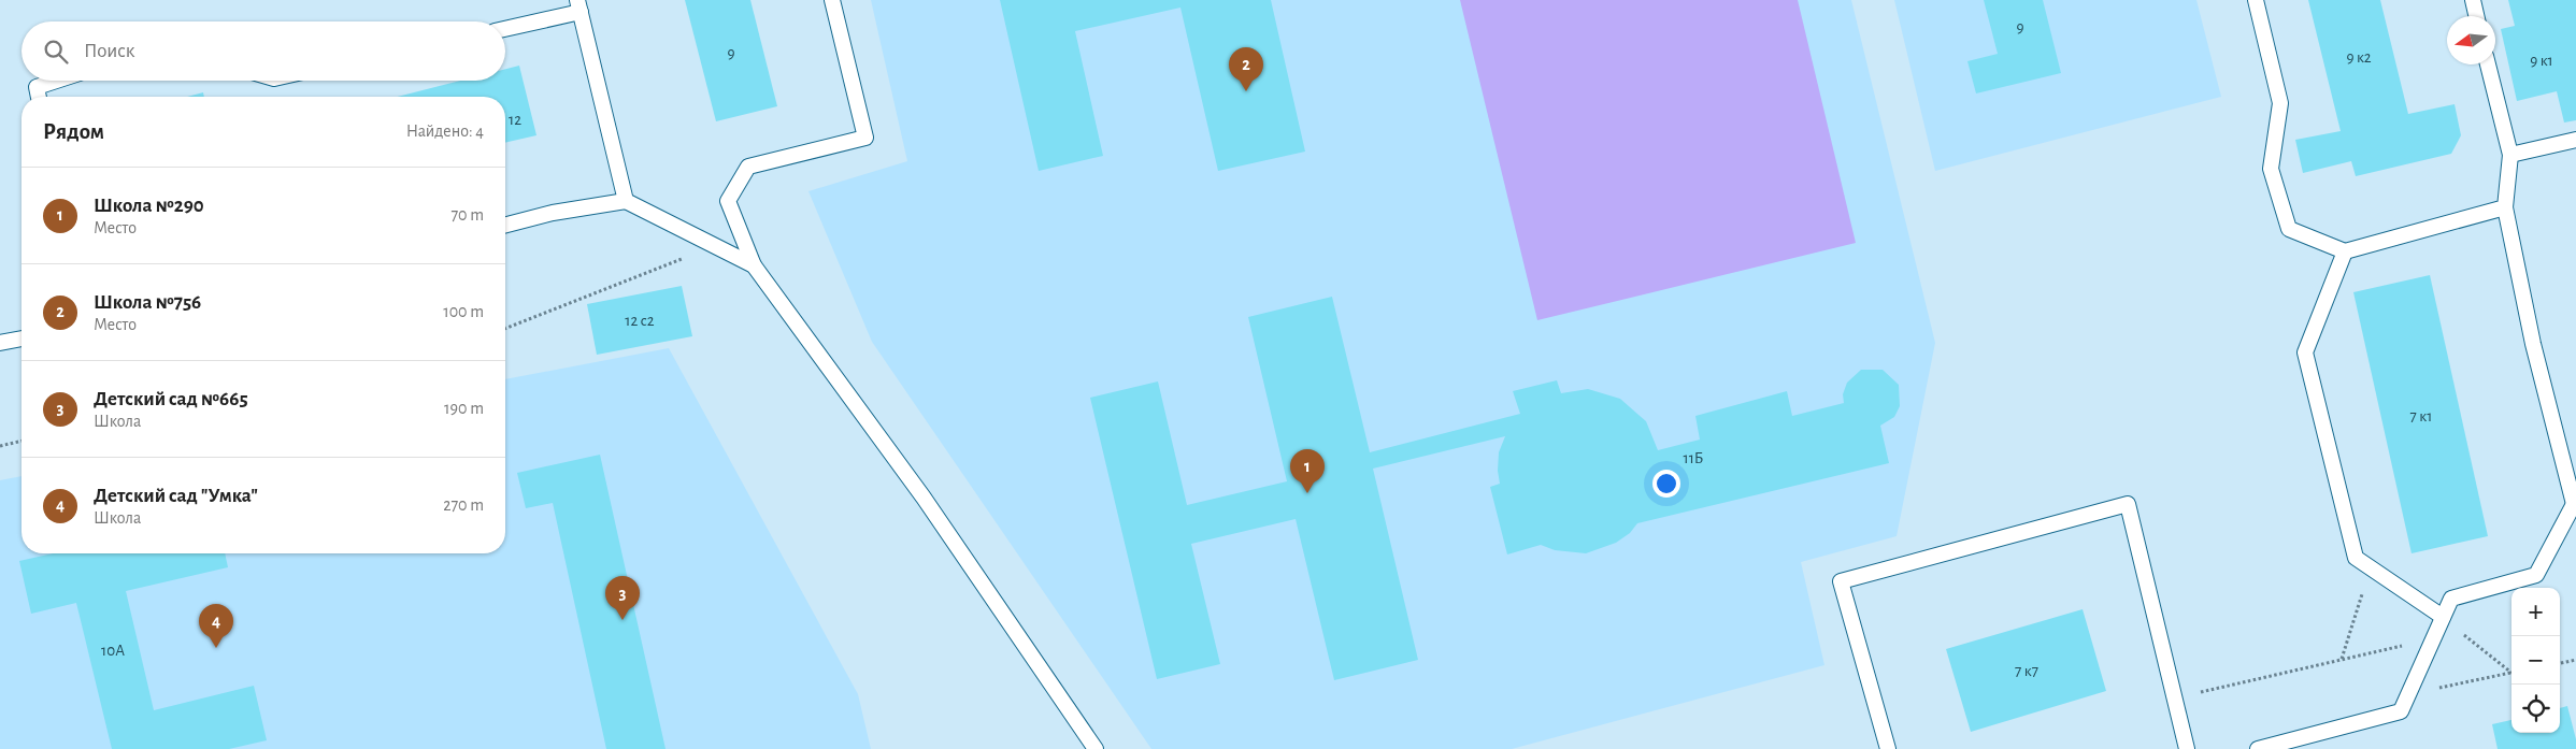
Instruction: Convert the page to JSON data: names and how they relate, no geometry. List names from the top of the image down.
{
  "house_numbers": [
    "9",
    "9",
    "9 к2",
    "9 к1",
    "12",
    "12 с2",
    "7 к1",
    "11Б",
    "10А",
    "7 к7"
  ],
  "north": "left",
  "page": {
    "search": "Поиск",
    "pins": [
      "2",
      "1",
      "3",
      "4"
    ],
    "heading": ["Рядом", "Найдено: 4"],
    "list": [
      {
        "mark": "1",
        "name": "Школа №290",
        "note": "Место",
        "value": "70 m"
      },
      {
        "mark": "2",
        "name": "Школа №756",
        "note": "Место",
        "value": "100 m"
      },
      {
        "mark": "3",
        "name": "Детский сад №665",
        "note": "Школа",
        "value": "190 m"
      },
      {
        "mark": "4",
        "name": "Детский сад \"Умка\"",
        "note": "Школа",
        "value": "270 m"
      }
    ],
    "map_buttons": ["+", "−"]
  }
}
